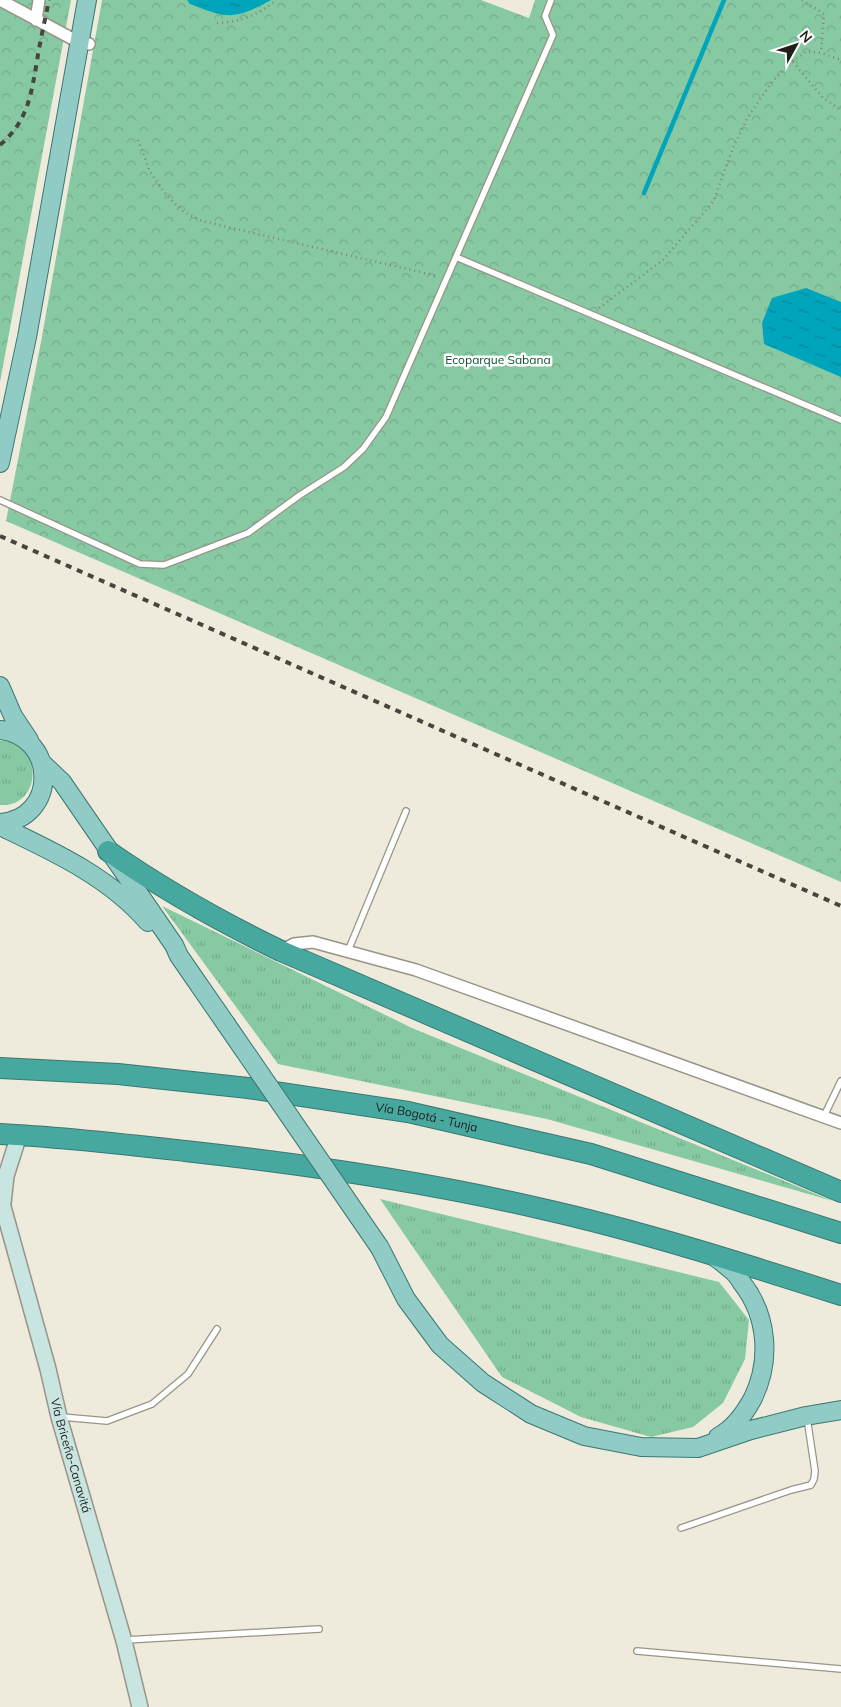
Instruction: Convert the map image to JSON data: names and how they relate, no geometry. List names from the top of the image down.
{
  "streets": {
    "highway": ["Vía Bogotá - Tunja"],
    "main road": ["Vía Briceño-Canavitá"]
  },
  "parks": ["Ecoparque Sabana"],
  "north": "top right"
}
